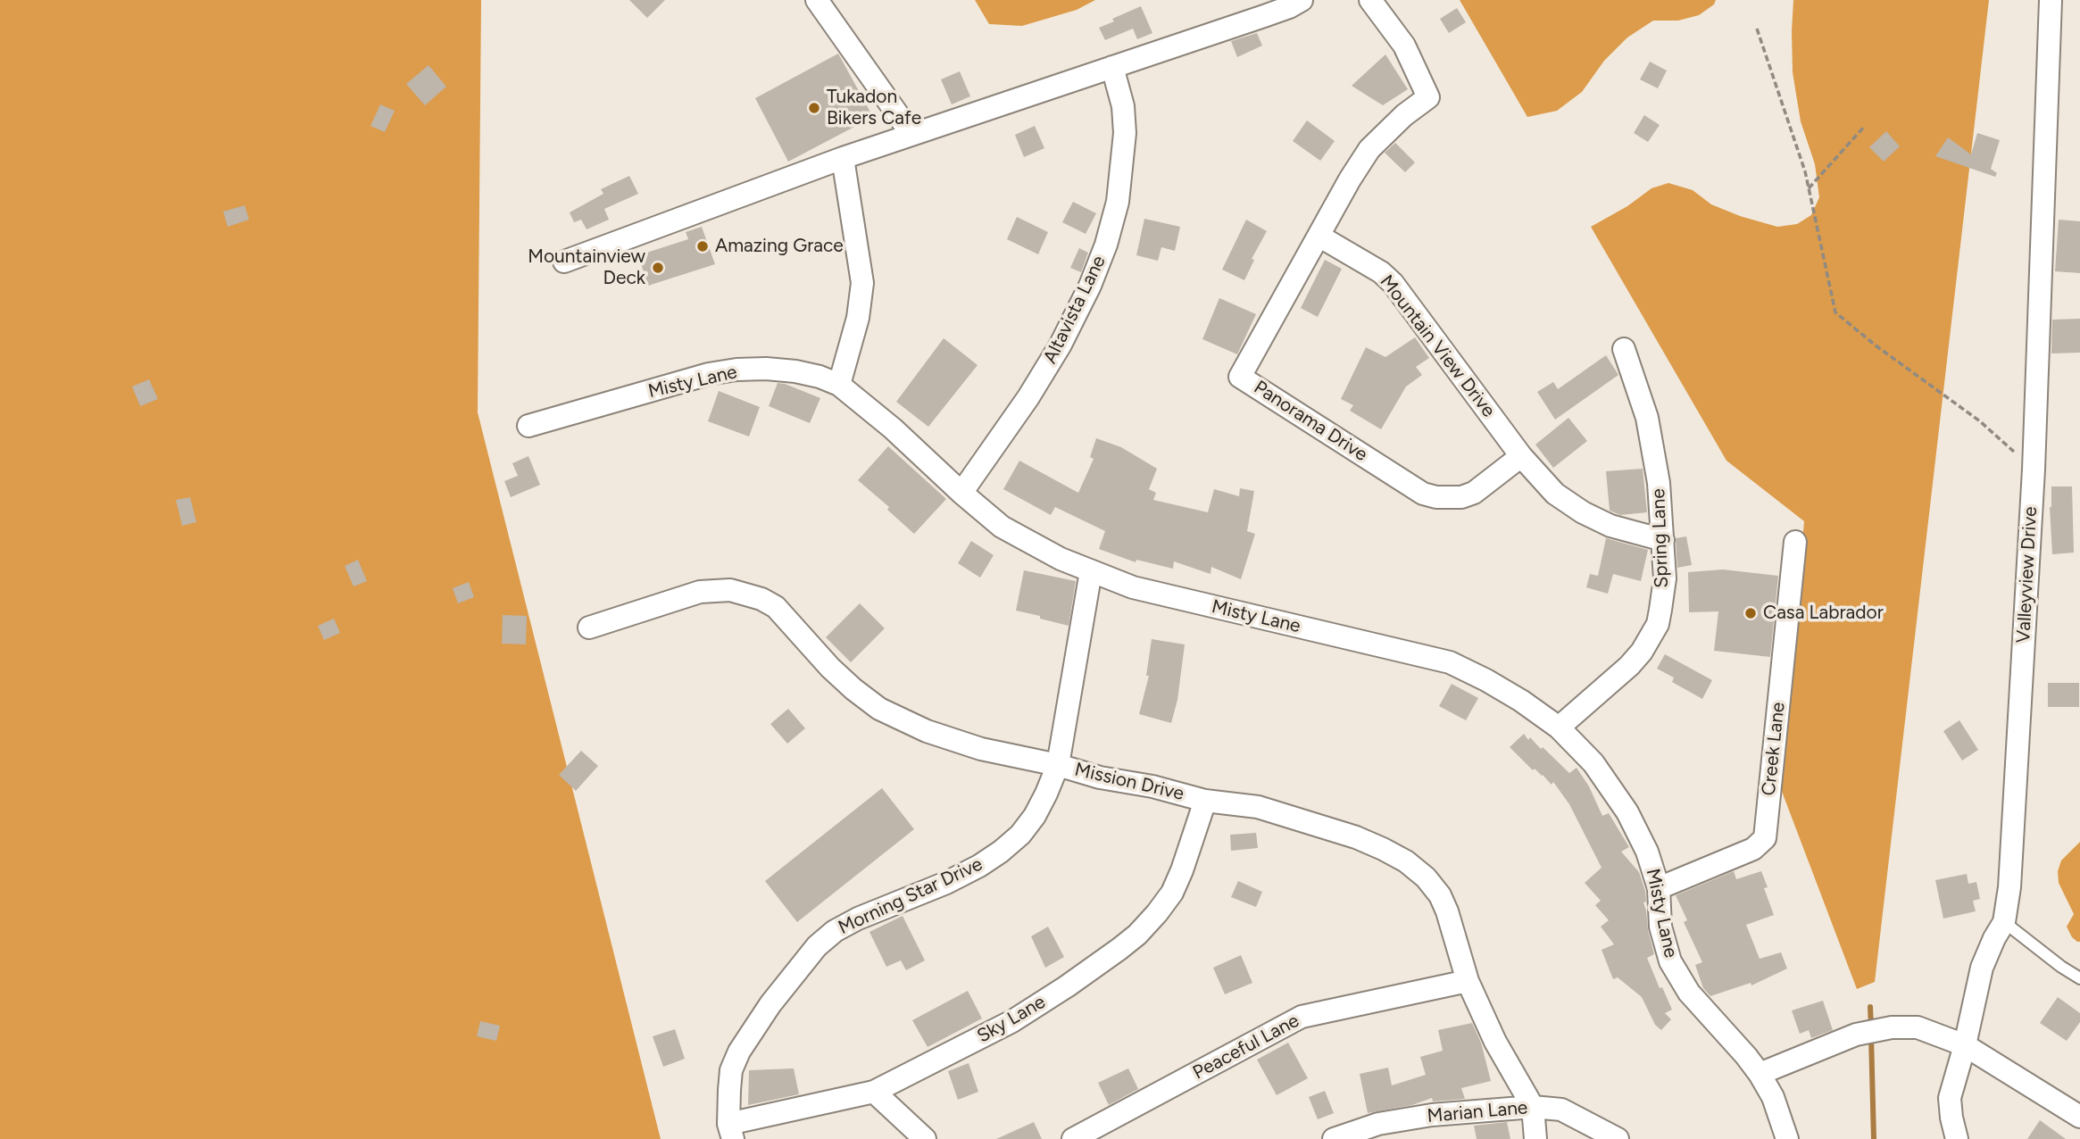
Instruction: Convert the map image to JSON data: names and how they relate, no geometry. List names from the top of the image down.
{
  "streets": {
    "street": [
      "Altavista Lane",
      "Mountain View Drive",
      "Misty Lane",
      "Panorama Drive",
      "Spring Lane",
      "Valleyview Drive",
      "Creek Lane",
      "Mission Drive",
      "Morning Star Drive",
      "Sky Lane",
      "Peaceful Lane",
      "Marian Lane"
    ]
  },
  "crossings": [
    ["Altavista Lane", "Misty Lane"],
    ["Mountain View Drive", "Panorama Drive"],
    ["Mountain View Drive", "Spring Lane"],
    ["Misty Lane", "Spring Lane"],
    ["Misty Lane", "Creek Lane"],
    ["Misty Lane", "Morning Star Drive"],
    ["Mission Drive", "Morning Star Drive"],
    ["Mission Drive", "Sky Lane"],
    ["Mission Drive", "Peaceful Lane"],
    ["Mission Drive", "Marian Lane"],
    ["Morning Star Drive", "Sky Lane"]
  ],
  "places": [
    "Tukadon Bikers Cafe",
    "Amazing Grace",
    "Mountainview Deck",
    "Casa Labrador"
  ]
}
